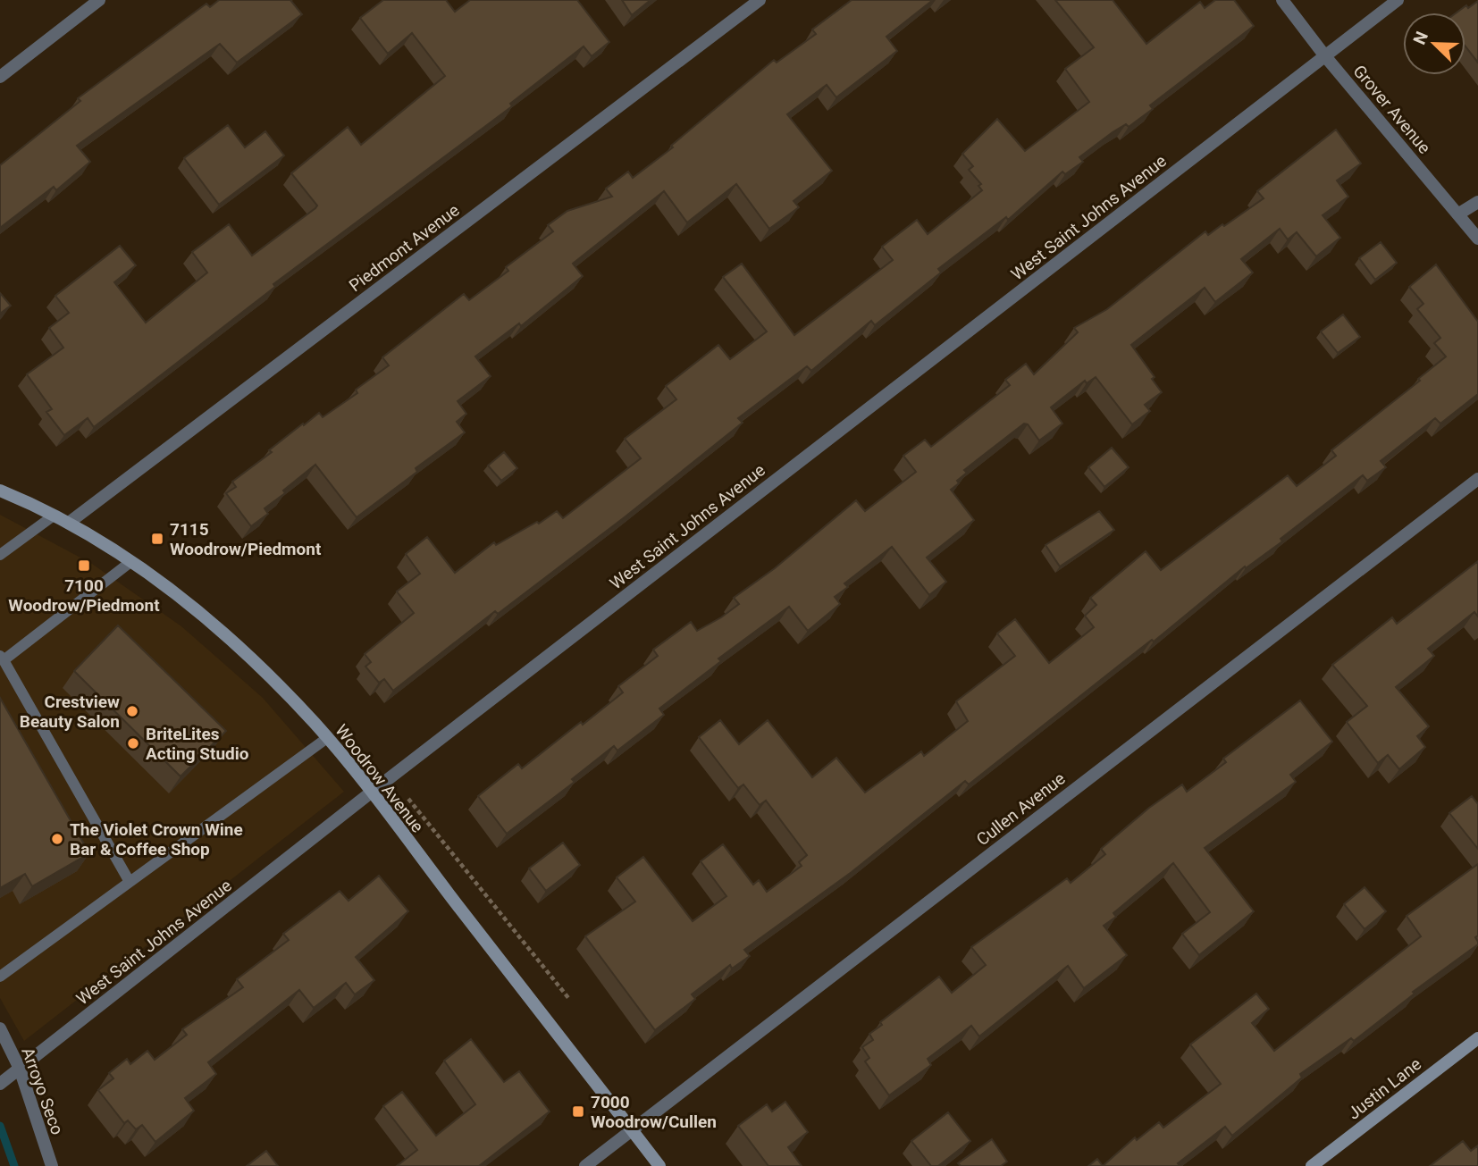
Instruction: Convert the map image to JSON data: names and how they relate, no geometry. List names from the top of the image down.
{
  "streets": {
    "street": [
      "Grover Avenue",
      "West Saint Johns Avenue",
      "Piedmont Avenue",
      "Woodrow Avenue",
      "Cullen Avenue",
      "Justin Lane",
      "Arroyo Seco"
    ]
  },
  "crossings": [
    ["Grover Avenue", "West Saint Johns Avenue"],
    ["West Saint Johns Avenue", "Woodrow Avenue"],
    ["West Saint Johns Avenue", "Arroyo Seco"],
    ["Piedmont Avenue", "Woodrow Avenue"],
    ["Woodrow Avenue", "Cullen Avenue"]
  ],
  "places": {
    "transit": ["7115 Woodrow/Piedmont", "7100 Woodrow/Piedmont", "7000 Woodrow/Cullen"],
    "other": ["Crestview Beauty Salon", "BriteLites Acting Studio", "The Violet Crown Wine Bar & Coffee Shop"]
  },
  "north": "top left"
}
